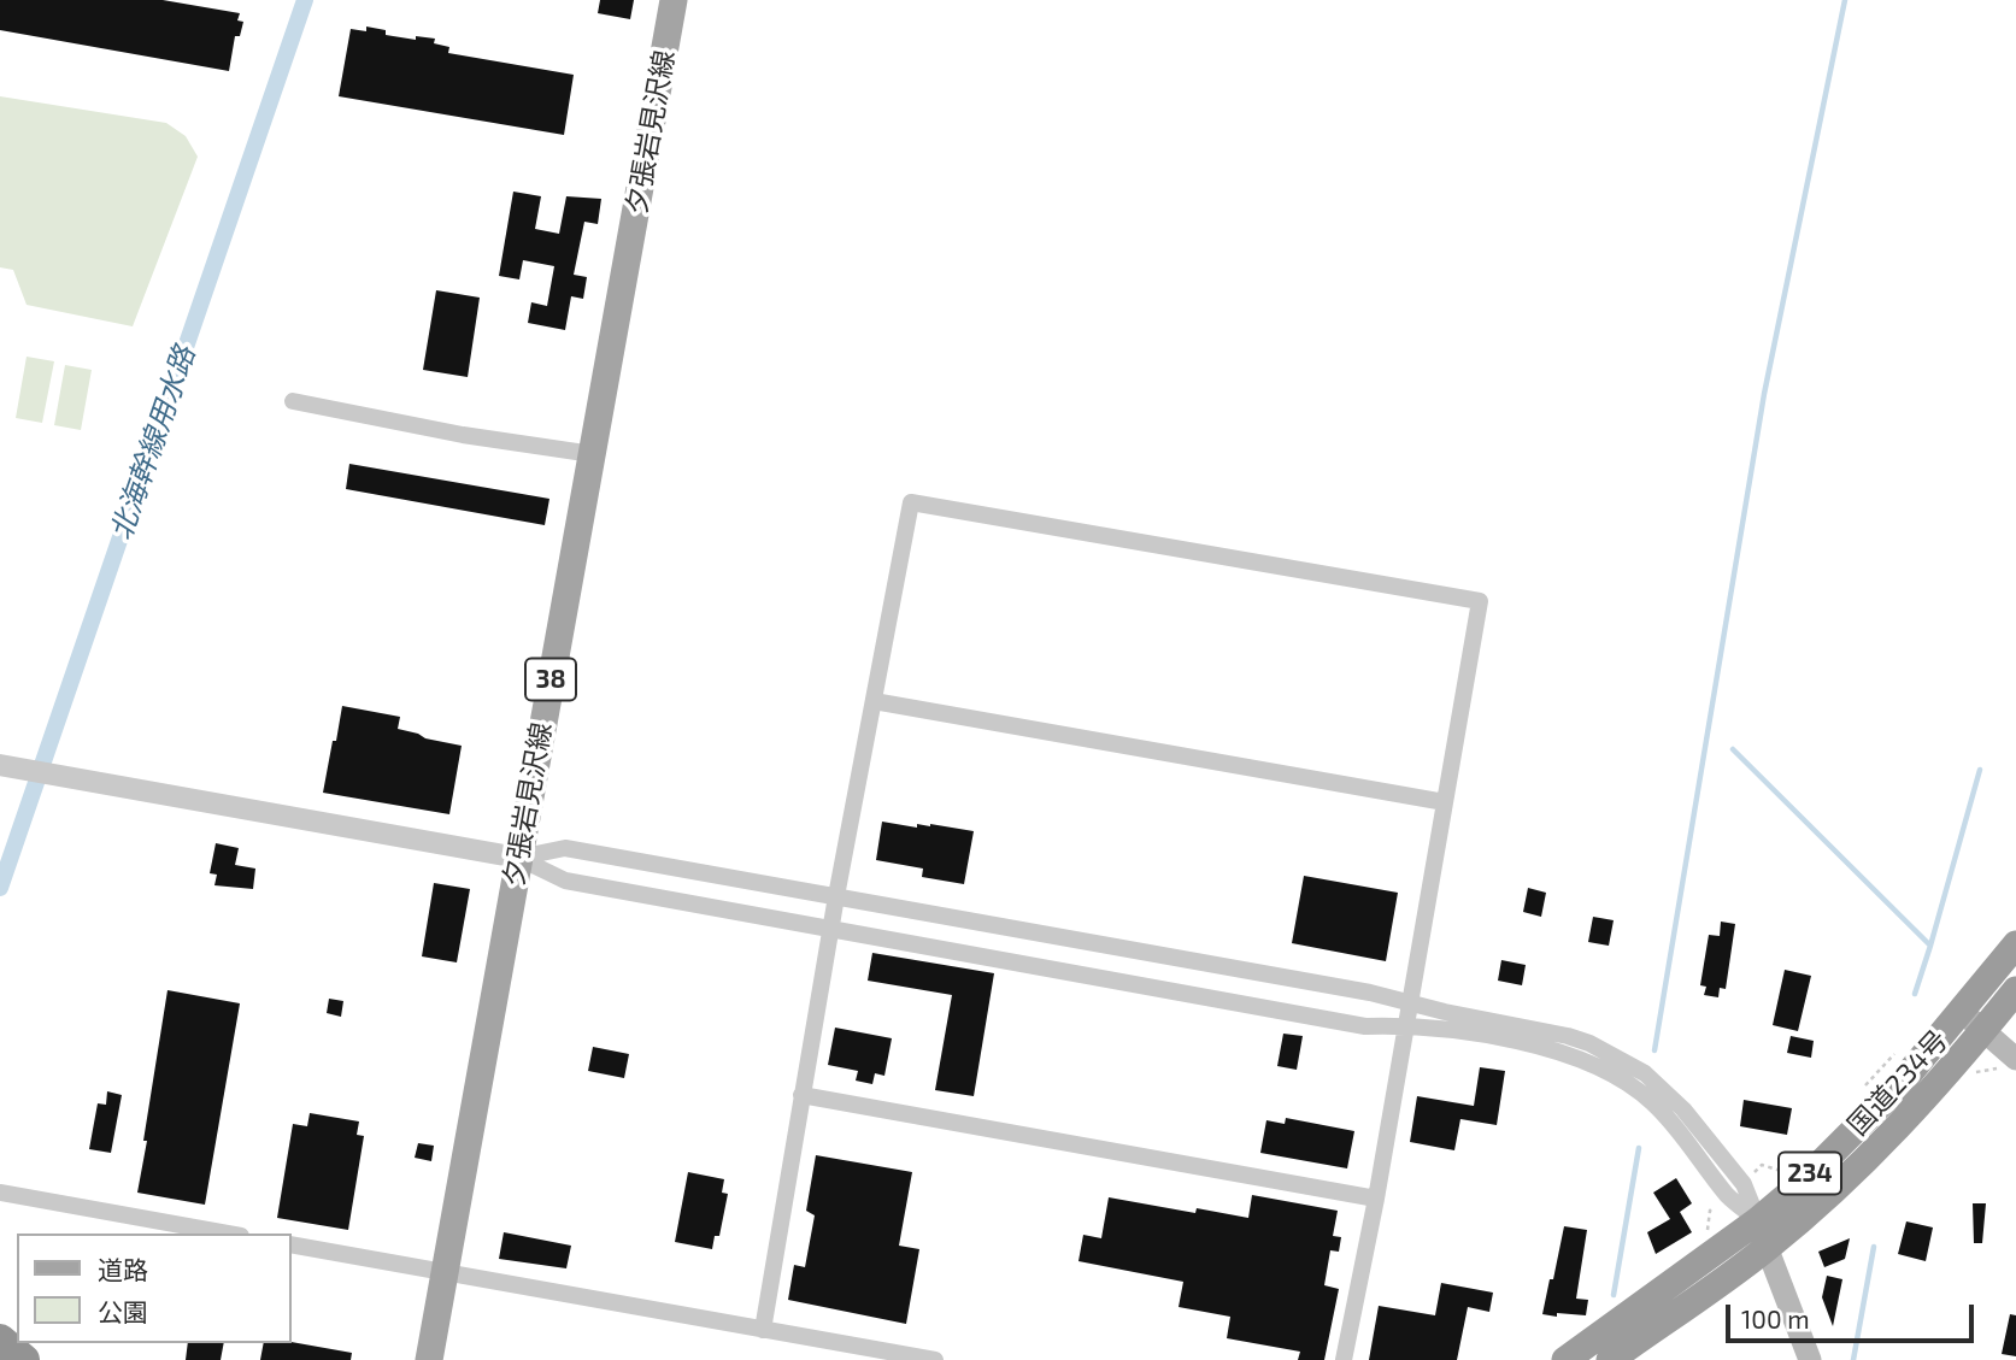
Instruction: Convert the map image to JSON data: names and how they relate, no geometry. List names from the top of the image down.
{
  "streets": {
    "highway": ["国道234号", "234"],
    "main road": ["夕張岩見沢線", "38"]
  },
  "water": ["北海幹線用水路"],
  "legend": ["道路", "公園"],
  "scale_bar": "100 m"
}
